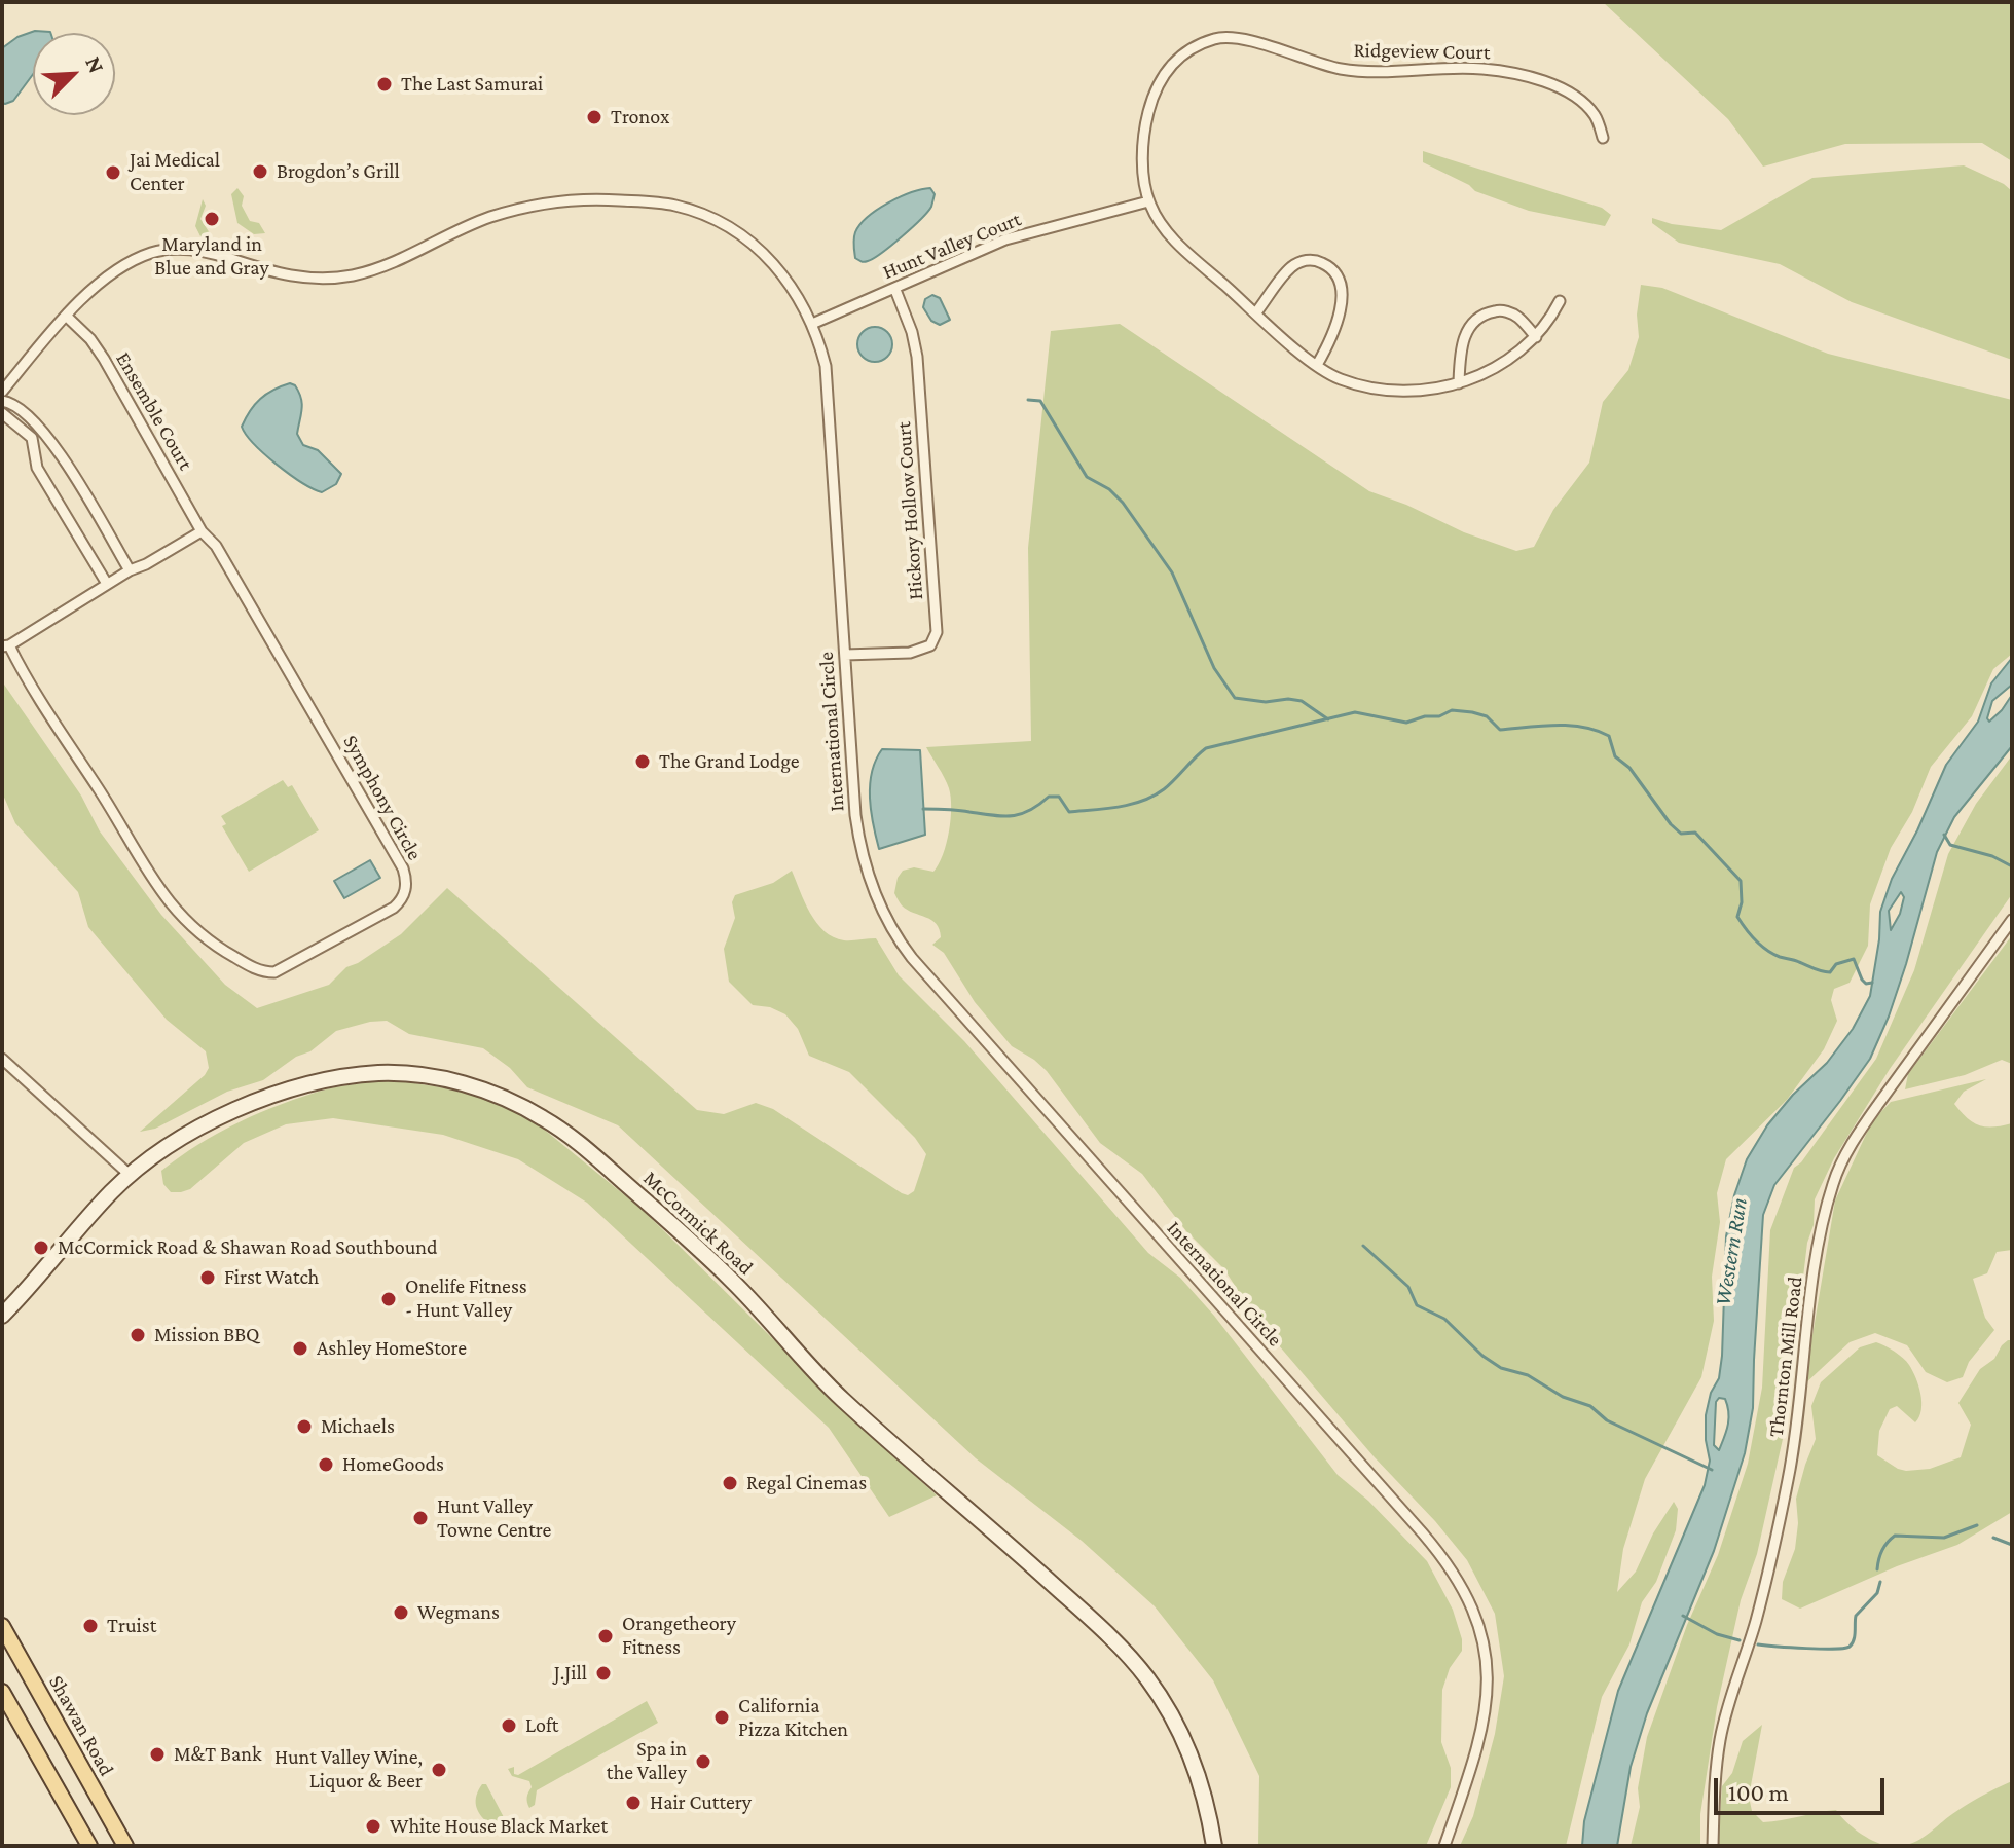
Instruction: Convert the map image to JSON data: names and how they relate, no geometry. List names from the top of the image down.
{
  "streets": {
    "main road": ["McCormick Road", "Shawan Road"],
    "street": [
      "Ridgeview Court",
      "Hunt Valley Court",
      "Ensemble Court",
      "Hickory Hollow Court",
      "International Circle",
      "Symphony Circle",
      "Thornton Mill Road"
    ]
  },
  "crossings": [
    ["Ridgeview Court", "Hunt Valley Court"],
    ["Hunt Valley Court", "Hickory Hollow Court"],
    ["Hunt Valley Court", "International Circle"],
    ["Ensemble Court", "International Circle"],
    ["Ensemble Court", "Symphony Circle"],
    ["Hickory Hollow Court", "International Circle"]
  ],
  "water": ["Western Run"],
  "places": [
    "The Last Samurai",
    "Tronox",
    "Brogdon’s Grill",
    "Jai Medical Center",
    "Maryland in Blue and Gray",
    "The Grand Lodge",
    "McCormick Road & Shawan Road Southbound",
    "First Watch",
    "Onelife Fitness - Hunt Valley",
    "Mission BBQ",
    "Ashley HomeStore",
    "Michaels",
    "HomeGoods",
    "Regal Cinemas",
    "Hunt Valley Towne Centre",
    "Wegmans",
    "Truist",
    "Orangetheory Fitness",
    "J.Jill",
    "California Pizza Kitchen",
    "Loft",
    "M&T Bank",
    "Spa in the Valley",
    "Hunt Valley Wine, Liquor & Beer",
    "Hair Cuttery",
    "White House Black Market"
  ],
  "scale_bar": "100 m",
  "north": "top right"
}
